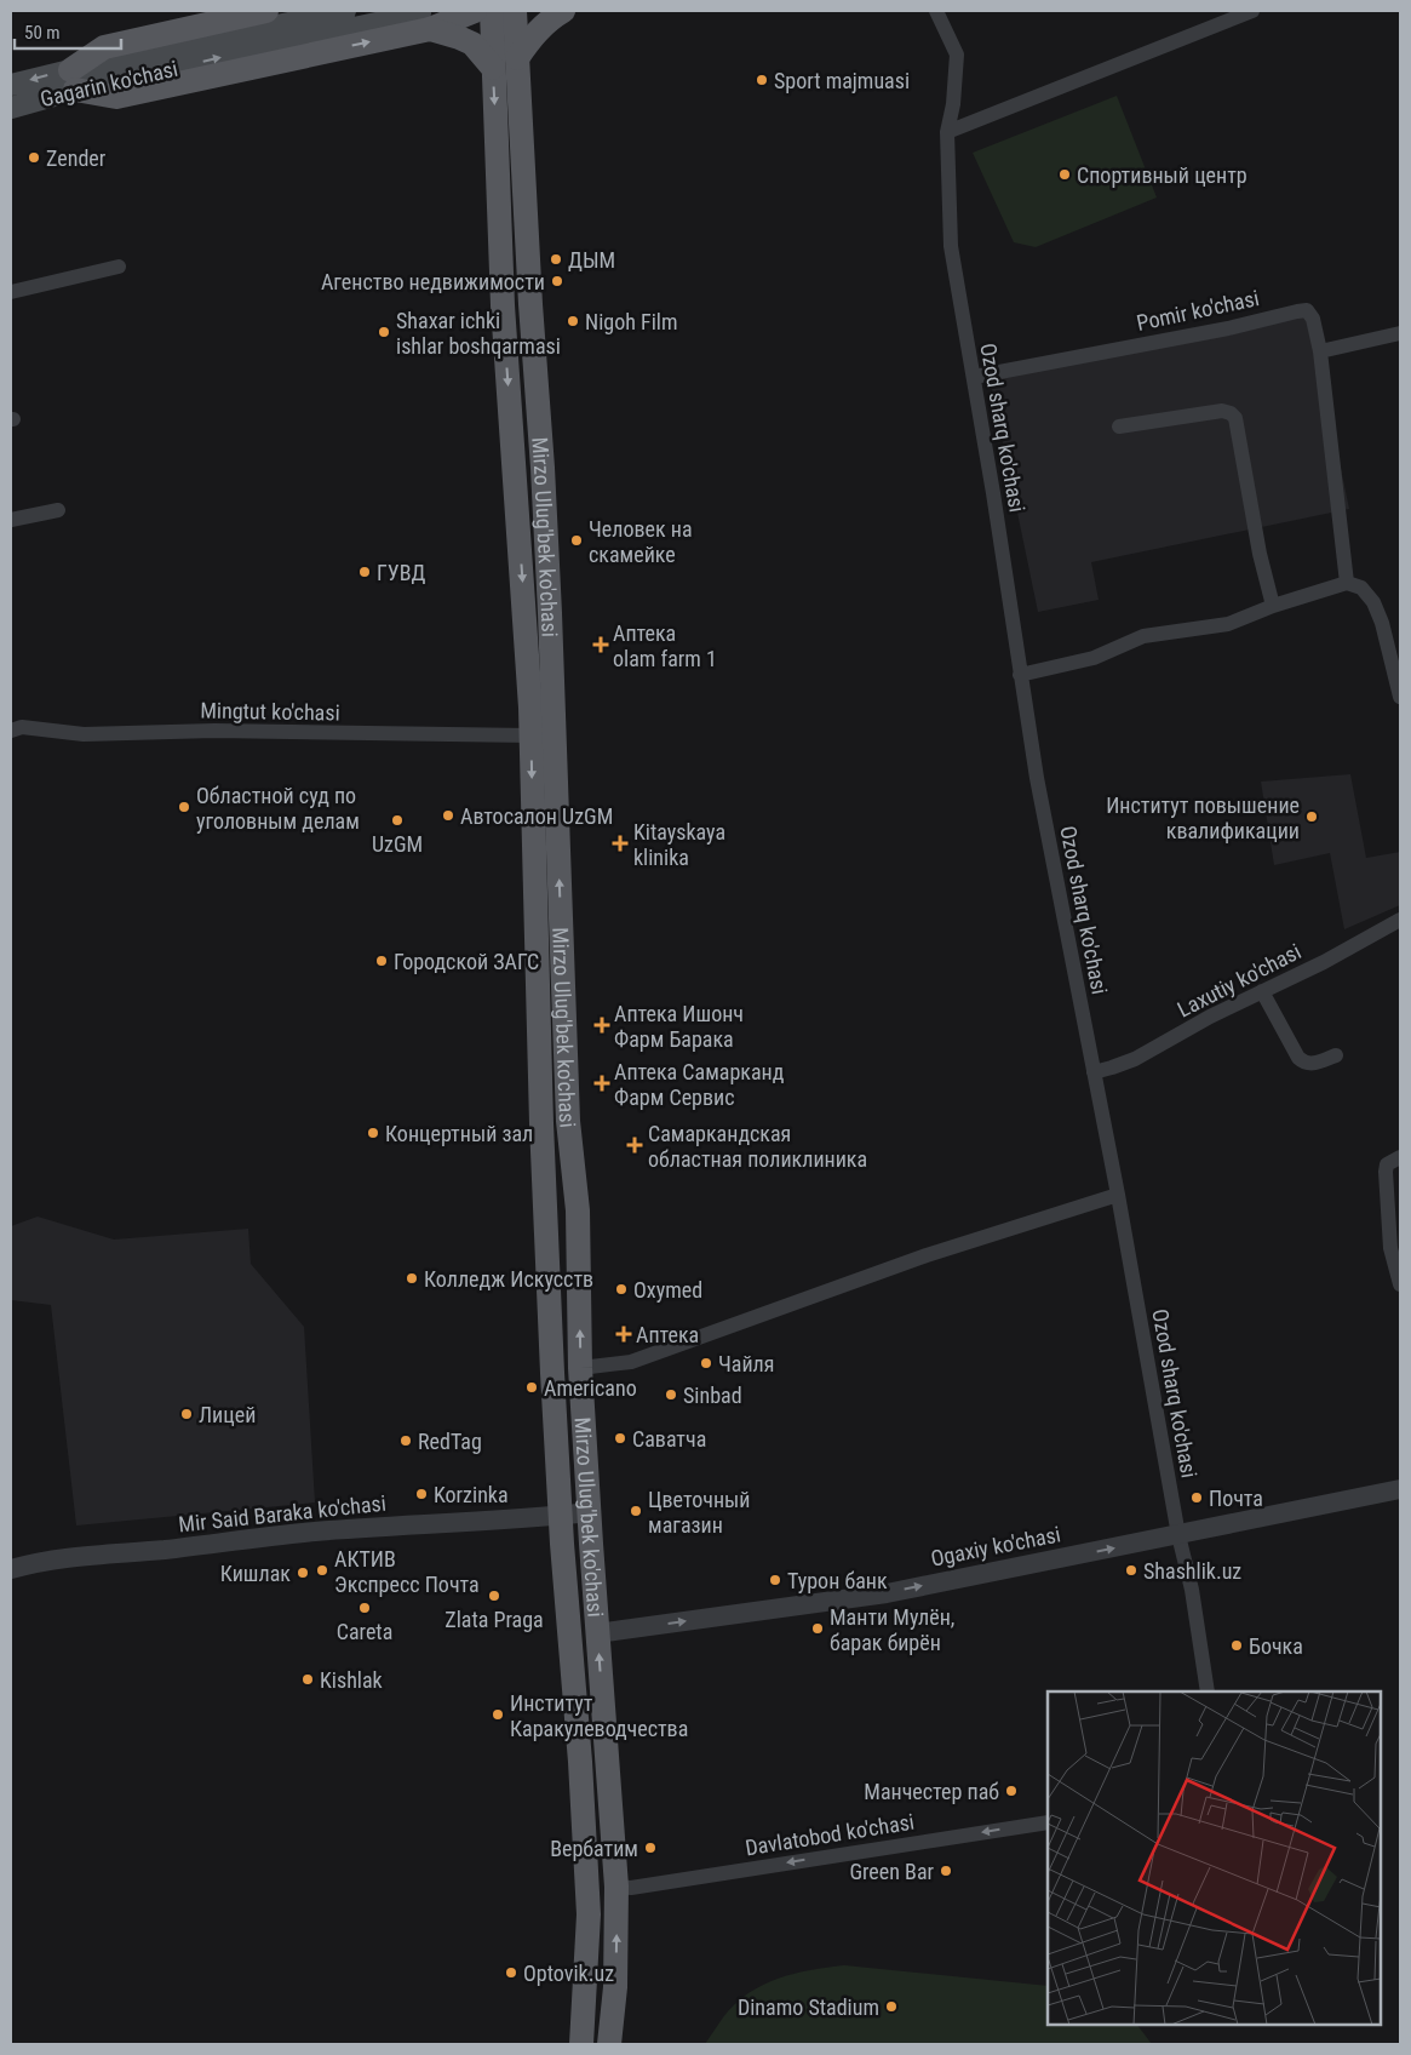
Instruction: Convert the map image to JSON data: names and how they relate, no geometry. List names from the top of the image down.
{
  "streets": {
    "main road": ["Gagarin ko'chasi", "Mirzo Ulug'bek ko'chasi"],
    "street": [
      "Pomir ko'chasi",
      "Ozod sharq ko'chasi",
      "Mingtut ko'chasi",
      "Laxutiy ko'chasi",
      "Mir Said Baraka ko'chasi",
      "Ogaxiy ko'chasi",
      "Davlatobod ko'chasi"
    ]
  },
  "crossings": [
    ["Pomir ko'chasi", "Ozod sharq ko'chasi"],
    ["Ozod sharq ko'chasi", "Laxutiy ko'chasi"],
    ["Ozod sharq ko'chasi", "Ogaxiy ko'chasi"],
    ["Mirzo Ulug'bek ko'chasi", "Mingtut ko'chasi"],
    ["Mirzo Ulug'bek ko'chasi", "Mir Said Baraka ko'chasi"],
    ["Mirzo Ulug'bek ko'chasi", "Ogaxiy ko'chasi"],
    ["Mirzo Ulug'bek ko'chasi", "Davlatobod ko'chasi"]
  ],
  "one_way": ["Ogaxiy ko'chasi", "Davlatobod ko'chasi"],
  "places": {
    "other": [
      "Sport majmuasi",
      "Zender",
      "Спортивный центр",
      "ДЫМ",
      "Агенство недвижимости",
      "Nigoh Film",
      "Shaxar ichki ishlar boshqarmasi",
      "Человек на скамейке",
      "ГУВД",
      "Областной суд по уголовным делам",
      "Автосалон UzGM",
      "Институт повышение квалификации",
      "UzGM",
      "Городской ЗАГС",
      "Концертный зал",
      "Колледж Искусств",
      "Oxymed",
      "Чайля",
      "Americano",
      "Sinbad",
      "Лицей",
      "Саватча",
      "RedTag",
      "Korzinka",
      "Почта",
      "Цветочный магазин",
      "АКТИВ Экспресс Почта",
      "Shashlik.uz",
      "Кишлак",
      "Турон банк",
      "Zlata Praga",
      "Careta",
      "Манти Мулён, барак бирён",
      "Бочка",
      "Kishlak",
      "Институт Каракулеводчества",
      "Манчестер паб",
      "Вербатим",
      "Green Bar",
      "Optovik.uz",
      "Dinamo Stadium"
    ],
    "health": [
      "Аптека olam farm 1",
      "Kitayskaya klinika",
      "Аптека Ишонч Фарм Барака",
      "Аптека Самарканд Фарм Сервис",
      "Самаркандская областная поликлиника",
      "Аптека"
    ]
  },
  "scale_bar": "50 m"
}
